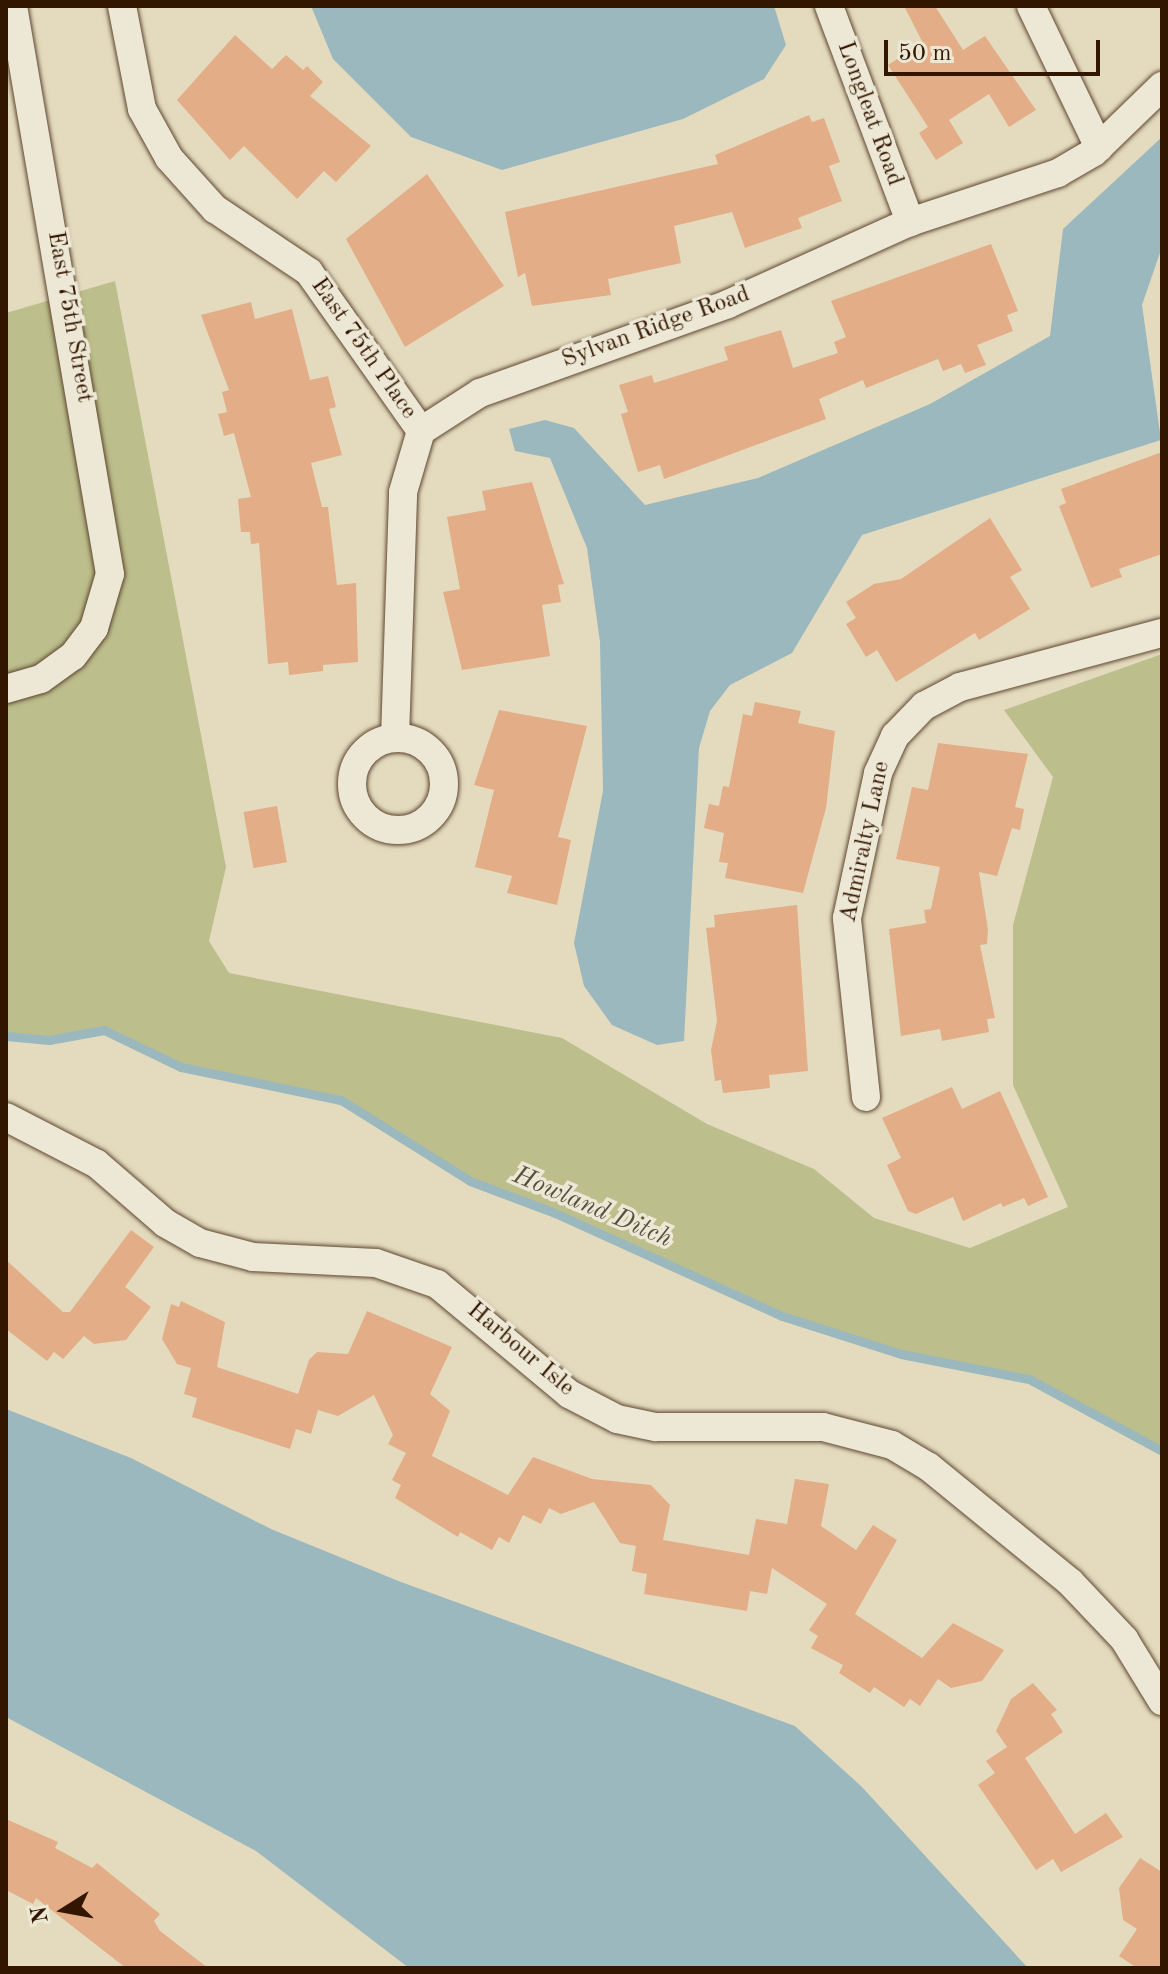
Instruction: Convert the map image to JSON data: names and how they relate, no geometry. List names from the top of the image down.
{
  "streets": {
    "street": [
      "Longleat Road",
      "East 75th Street",
      "Sylvan Ridge Road",
      "East 75th Place",
      "Admiralty Lane",
      "Harbour Isle"
    ]
  },
  "crossings": [
    ["Longleat Road", "Sylvan Ridge Road"],
    ["Sylvan Ridge Road", "East 75th Place"]
  ],
  "water": ["Howland Ditch"],
  "scale_bar": "50 m",
  "north": "left"
}
